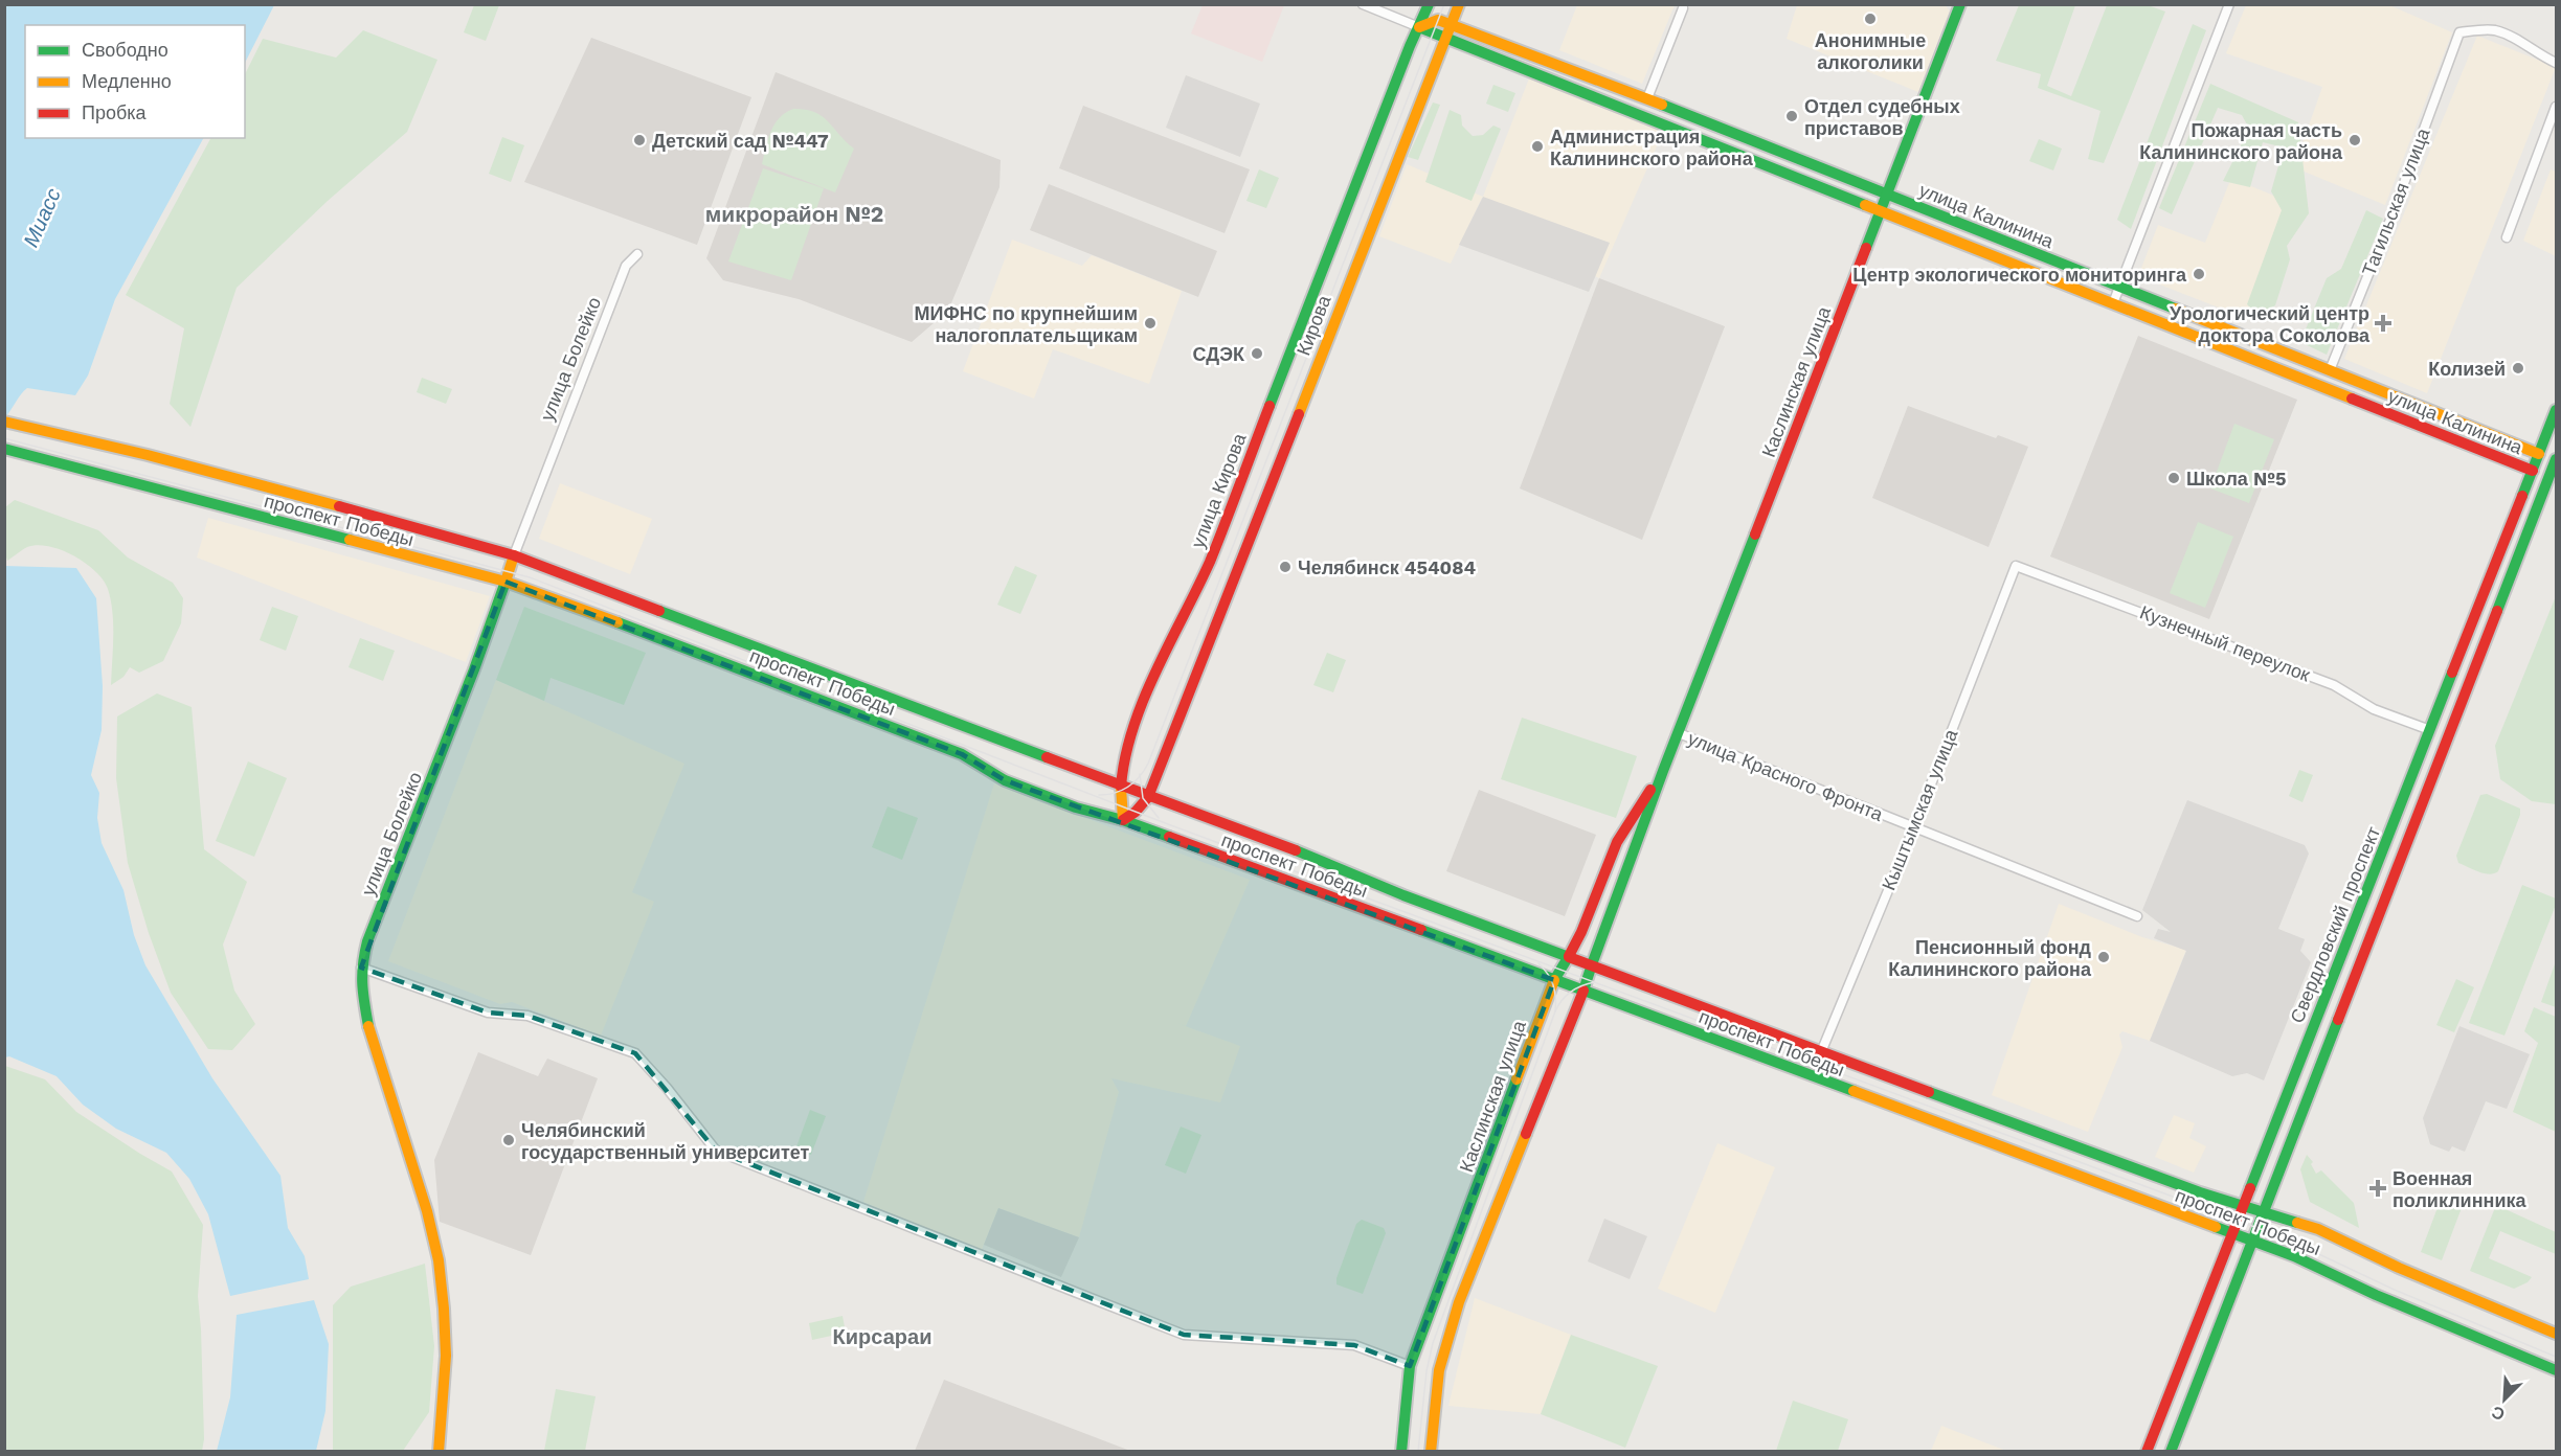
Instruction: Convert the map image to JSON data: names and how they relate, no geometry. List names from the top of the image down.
{
  "streets": {
    "main road": [
      "улица Калинина",
      "Кирова",
      "улица Болейко",
      "Каслинская улица",
      "улица Кирова",
      "проспект Победы",
      "Свердловский проспект"
    ],
    "street": [
      "Тагильская улица",
      "Кузнечный переулок",
      "улица Красного Фронта",
      "Кыштымская улица"
    ]
  },
  "crossings": [
    ["Тагильская улица", "улица Калинина"],
    ["улица Калинина", "Кирова"],
    ["улица Калинина", "Каслинская улица"],
    ["улица Калинина", "улица Кирова"],
    ["улица Калинина", "Свердловский проспект"],
    ["Кирова", "проспект Победы"],
    ["улица Болейко", "проспект Победы"],
    ["Каслинская улица", "проспект Победы"],
    ["Каслинская улица", "улица Красного Фронта"],
    ["улица Кирова", "проспект Победы"],
    ["проспект Победы", "Кыштымская улица"],
    ["проспект Победы", "Свердловский проспект"],
    ["Кузнечный переулок", "Кыштымская улица"],
    ["Кузнечный переулок", "Свердловский проспект"],
    ["улица Красного Фронта", "Кыштымская улица"]
  ],
  "districts": ["микрорайон №2", "Кирсараи"],
  "water": ["Миасс"],
  "places": {
    "other": [
      "Анонимные алкоголики",
      "Отдел судебных приставов",
      "Детский сад №447",
      "Пожарная часть Калининского района",
      "Администрация Калининского района",
      "Центр экологического мониторинга",
      "МИФНС по крупнейшим налогоплательщикам",
      "СДЭК",
      "Колизей",
      "Школа №5",
      "Челябинск 454084",
      "Пенсионный фонд Калининского района",
      "Челябинский государственный университет"
    ],
    "health": ["Урологический центр доктора Соколова", "Военная поликлинника"]
  },
  "legend": ["Свободно", "Медленно", "Пробка"],
  "north": "bottom left"
}
